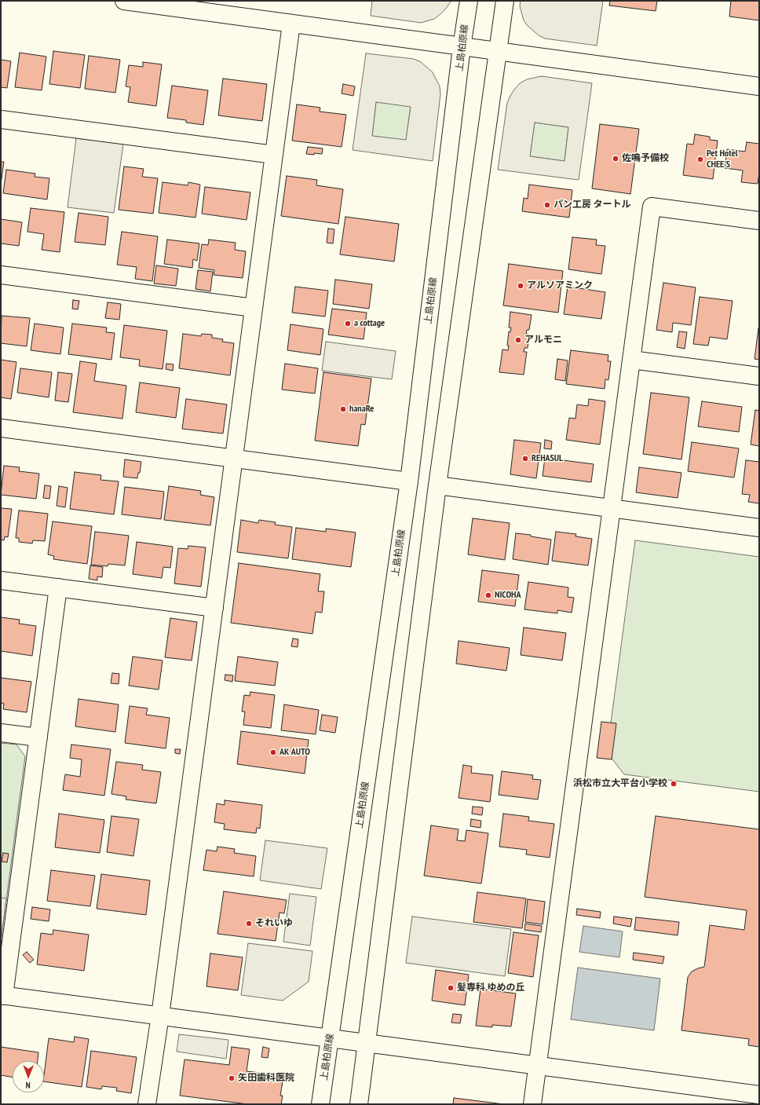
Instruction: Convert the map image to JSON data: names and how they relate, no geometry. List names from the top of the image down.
{
  "streets": {
    "street": ["上島柏原線"]
  },
  "places": [
    "佐鳴予備校",
    "Pet Hotel CHEE'S",
    "パン工房 タートル",
    "アルソアミンク",
    "a cottage",
    "アルモニ",
    "hanaRe",
    "REHASUL",
    "NICOHA",
    "AK AUTO",
    "浜松市立大平台小学校",
    "それいゆ",
    "髪専科 ゆめの丘",
    "矢田歯科医院"
  ],
  "north": "bottom"
}
